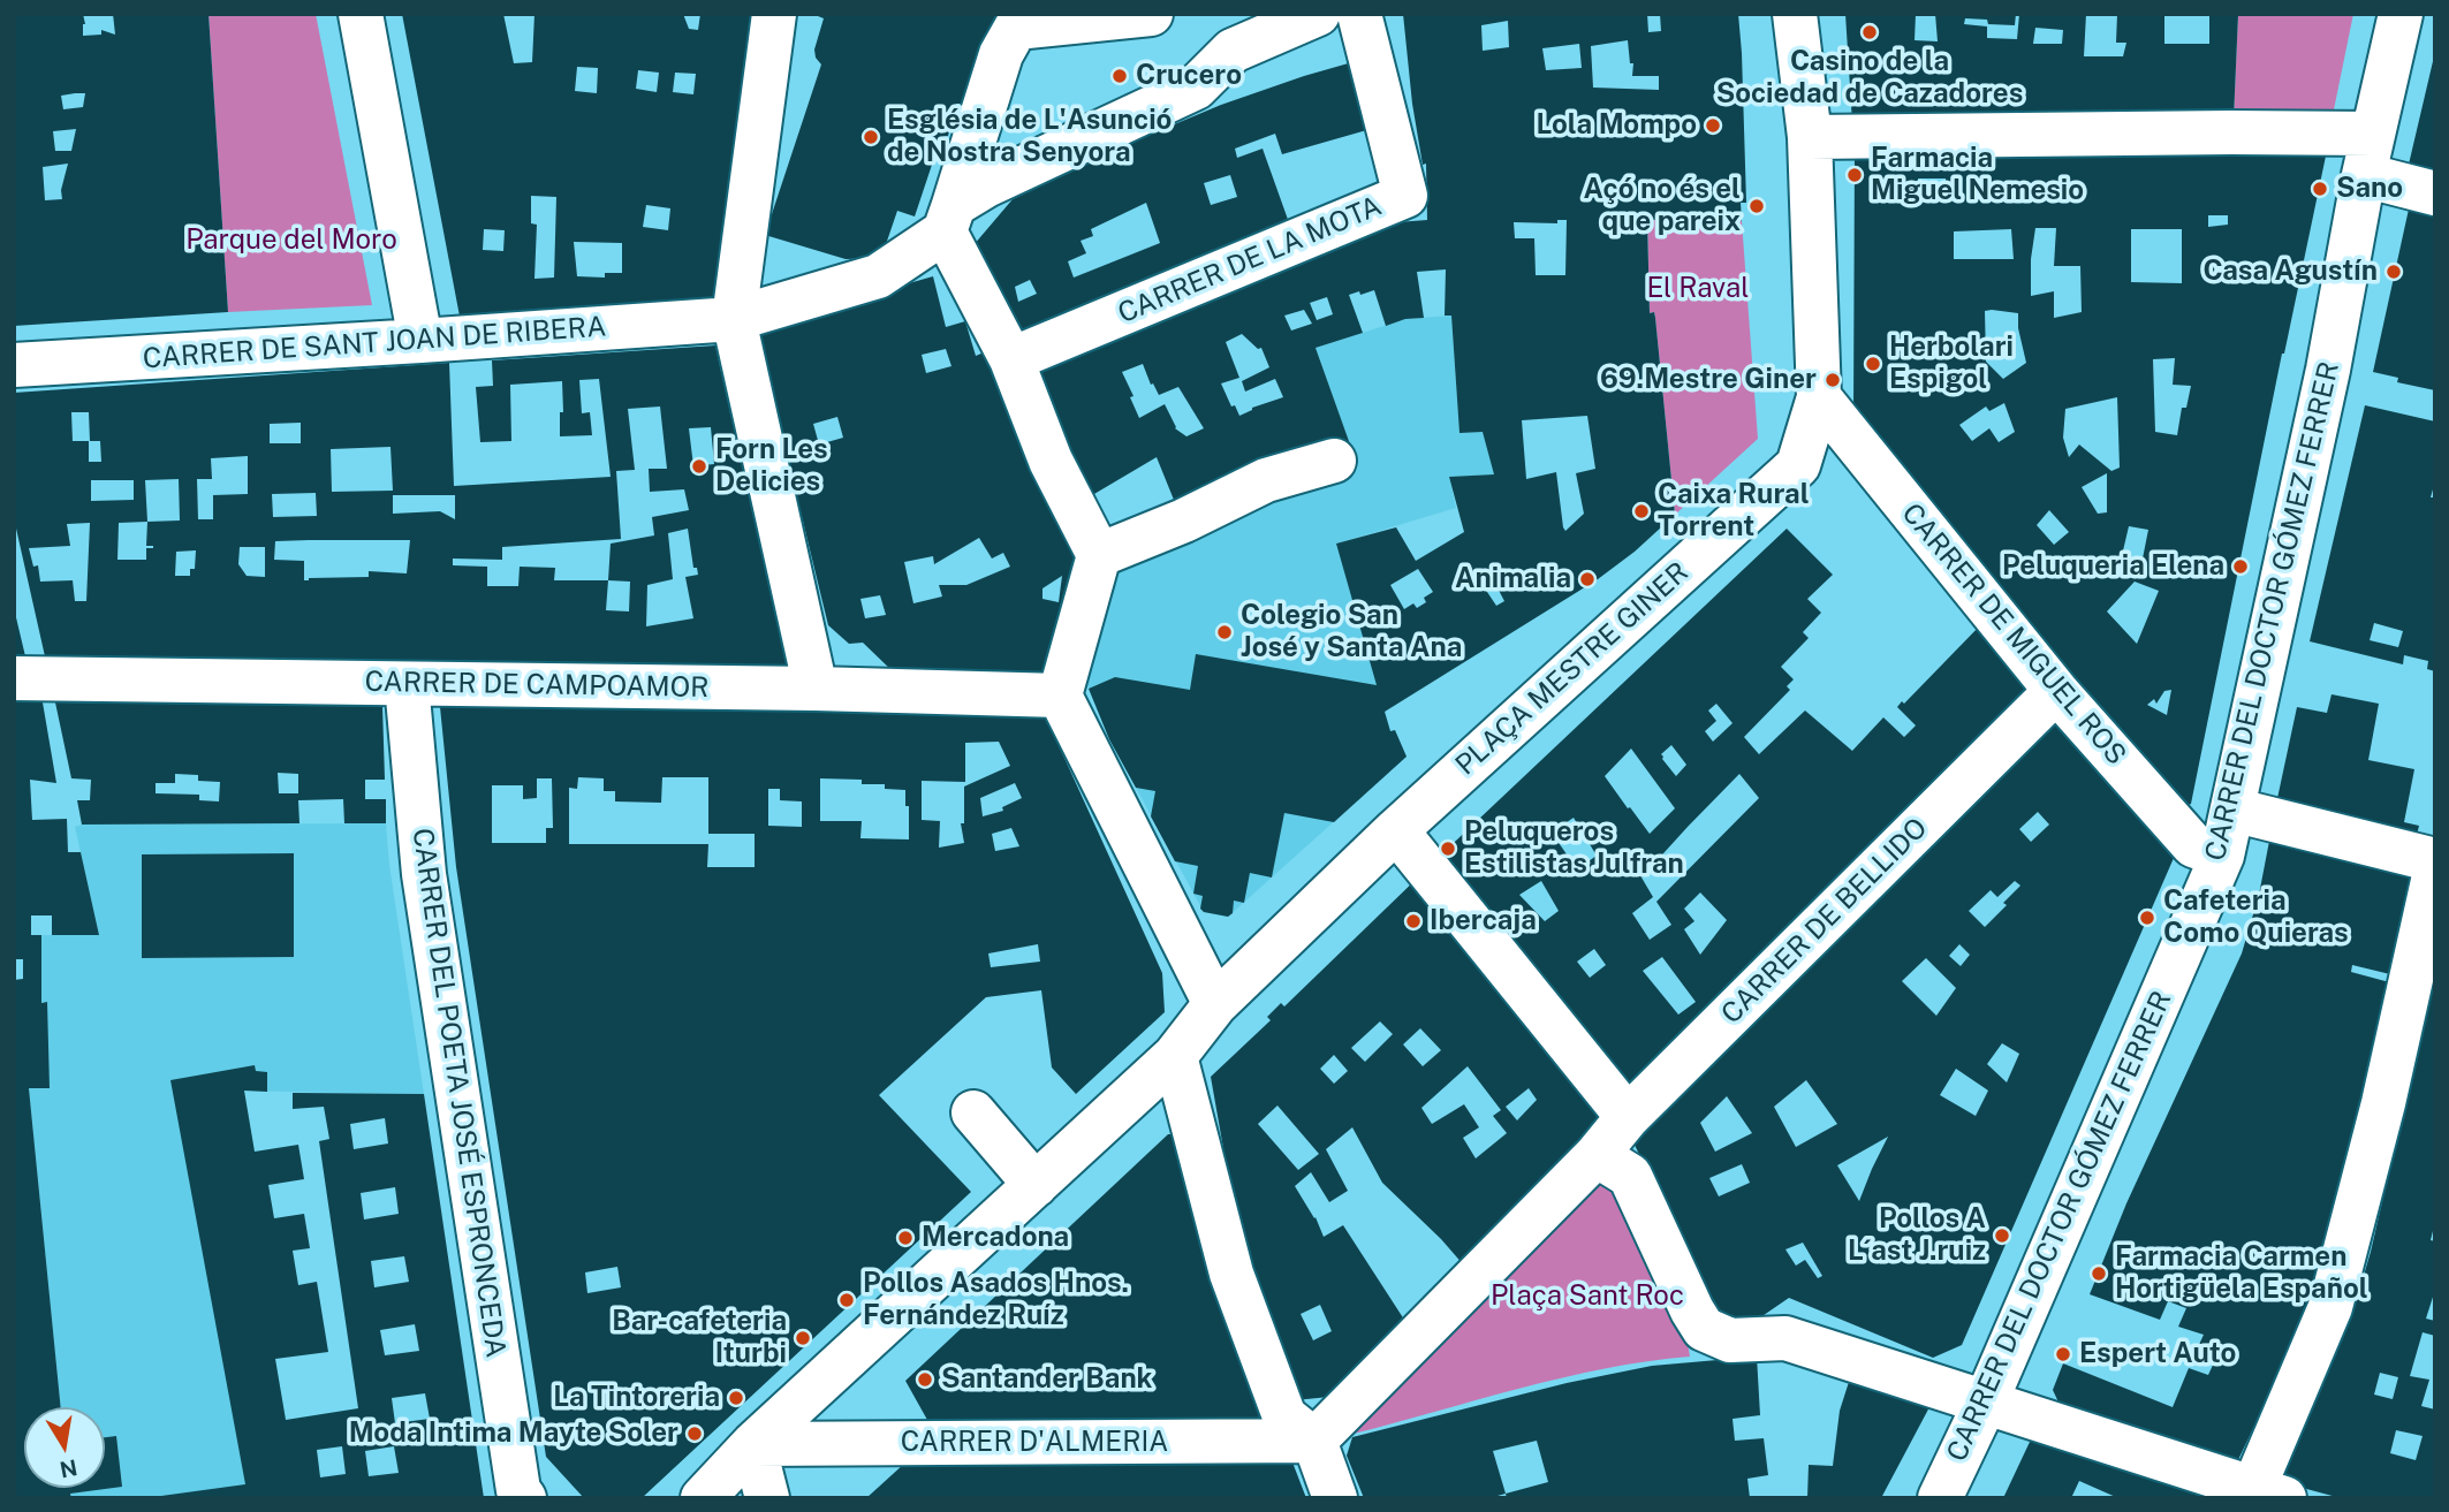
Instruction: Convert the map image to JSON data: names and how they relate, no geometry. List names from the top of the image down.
{
  "streets": {
    "street": [
      "CARRER DE LA MOTA",
      "CARRER DE SANT JOAN DE RIBERA",
      "CARRER DEL DOCTOR GÓMEZ FERRER",
      "CARRER DE MIGUEL ROS",
      "PLAÇA MESTRE GINER",
      "CARRER DE CAMPOAMOR",
      "CARRER DE BELLIDO",
      "CARRER DEL POETA JOSÉ ESPRONCEDA",
      "CARRER D'ALMERIA"
    ]
  },
  "crossings": [
    ["CARRER DEL DOCTOR GÓMEZ FERRER", "CARRER DE MIGUEL ROS"],
    ["CARRER DE MIGUEL ROS", "PLAÇA MESTRE GINER"],
    ["CARRER DE MIGUEL ROS", "CARRER DE BELLIDO"],
    ["PLAÇA MESTRE GINER", "CARRER D'ALMERIA"],
    ["CARRER DE CAMPOAMOR", "CARRER DEL POETA JOSÉ ESPRONCEDA"],
    ["CARRER DE BELLIDO", "CARRER D'ALMERIA"]
  ],
  "parks": ["Parque del Moro", "El Raval", "Plaça Sant Roc"],
  "places": [
    "Casino de la Sociedad de Cazadores",
    "Crucero",
    "Lola Mompo",
    "Església de L'Asunció de Nostra Senyora",
    "Farmacia Miguel Nemesio",
    "Sano",
    "Açó no és el que pareix",
    "Casa Agustín",
    "Herbolari Espigol",
    "69.Mestre Giner",
    "Forn Les Delicies",
    "Caixa Rural Torrent",
    "Peluqueria Elena",
    "Animalia",
    "Colegio San José y Santa Ana",
    "Peluqueros Estilistas Julfran",
    "Cafeteria Como Quieras",
    "Ibercaja",
    "Pollos A L´ast J.ruiz",
    "Mercadona",
    "Farmacia Carmen Hortigüela Español",
    "Pollos Asados Hnos. Fernández Ruíz",
    "Bar-cafeteria Iturbi",
    "Espert Auto",
    "Santander Bank",
    "La Tintoreria",
    "Moda Intima Mayte Soler"
  ],
  "north": "bottom"
}
